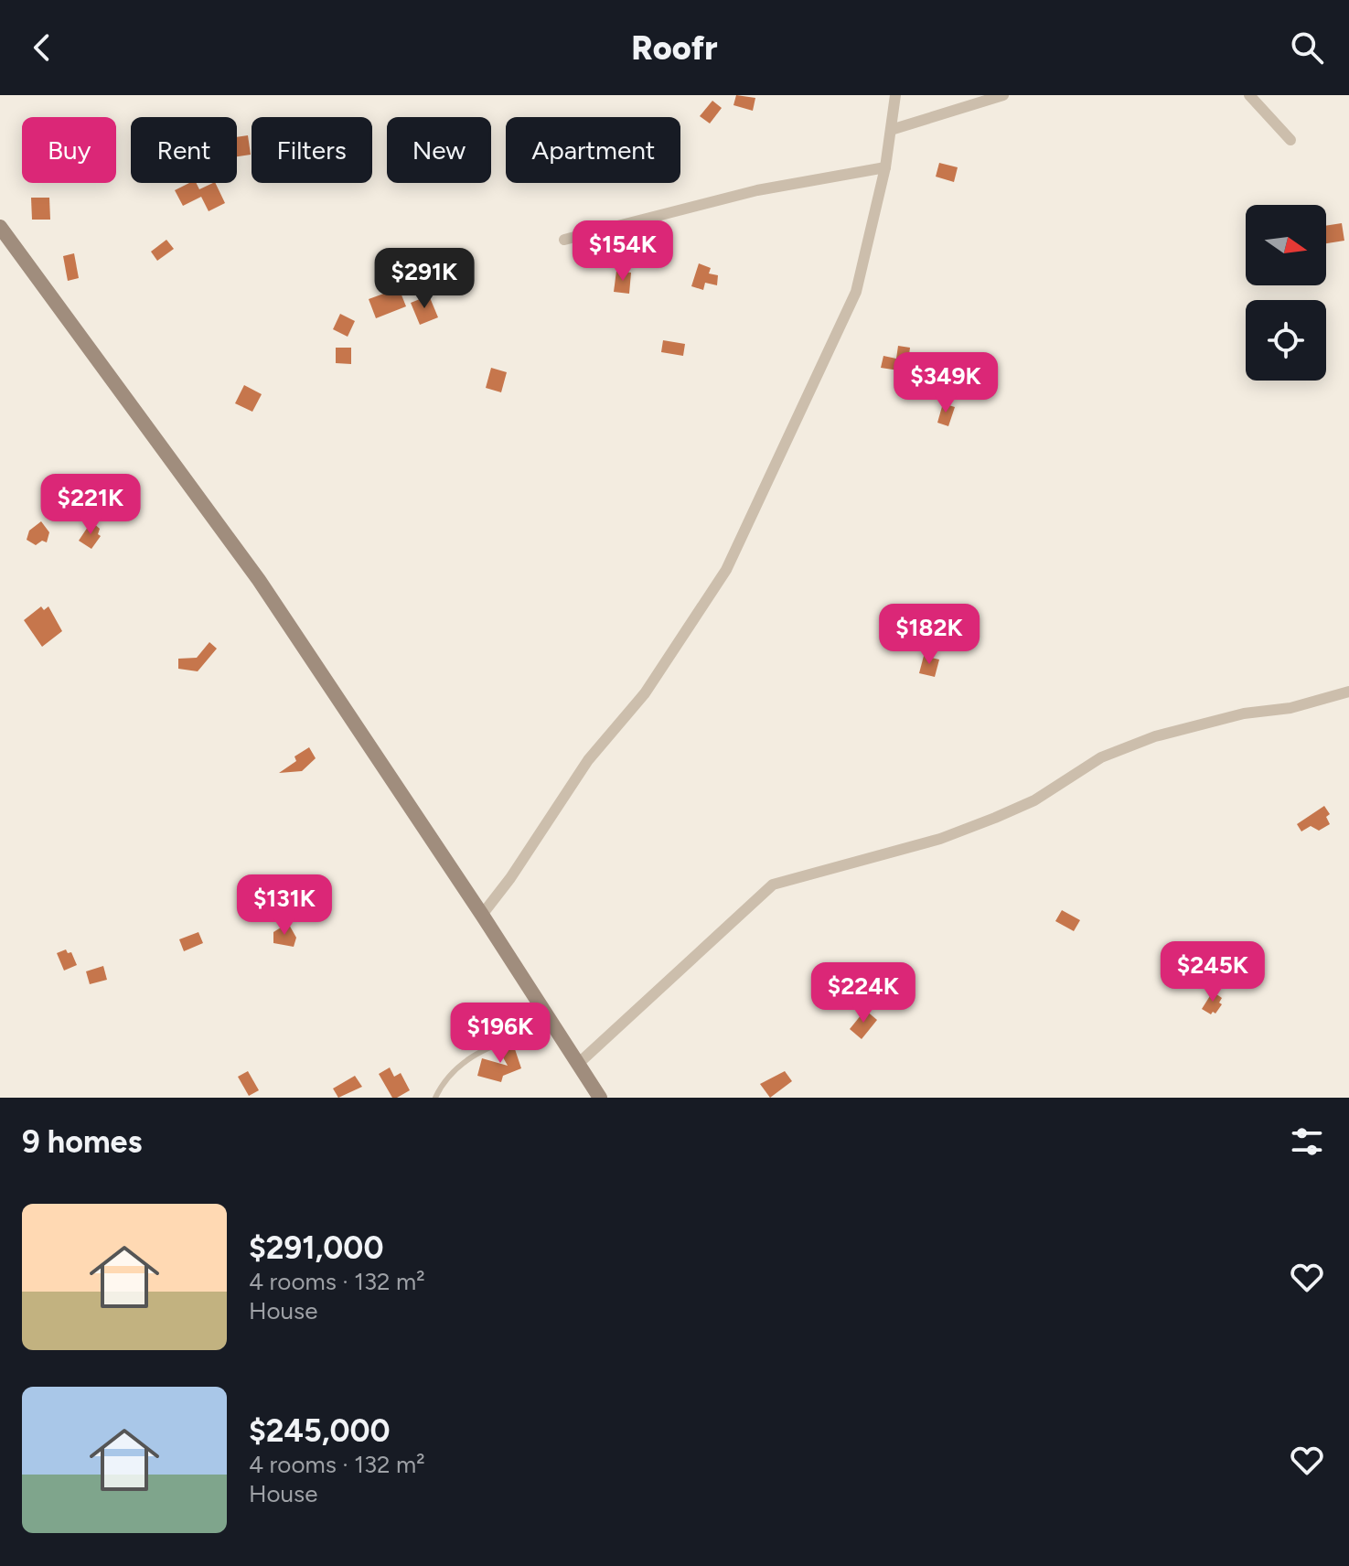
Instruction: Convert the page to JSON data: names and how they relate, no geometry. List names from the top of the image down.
{
  "north": "right",
  "page": {
    "header": "Roofr",
    "chip": [
      "Buy",
      "Rent",
      "Filters",
      "New",
      "Apartment"
    ],
    "price": [
      "$154K",
      "$291K",
      "$349K",
      "$221K",
      "$182K",
      "$131K",
      "$245K",
      "$224K",
      "$196K"
    ],
    "heading": "9 homes",
    "list": [
      {
        "name": "$291,000",
        "note": "4 rooms · 132 m² · House"
      },
      {
        "name": "$245,000",
        "note": "4 rooms · 132 m² · House"
      }
    ]
  }
}
